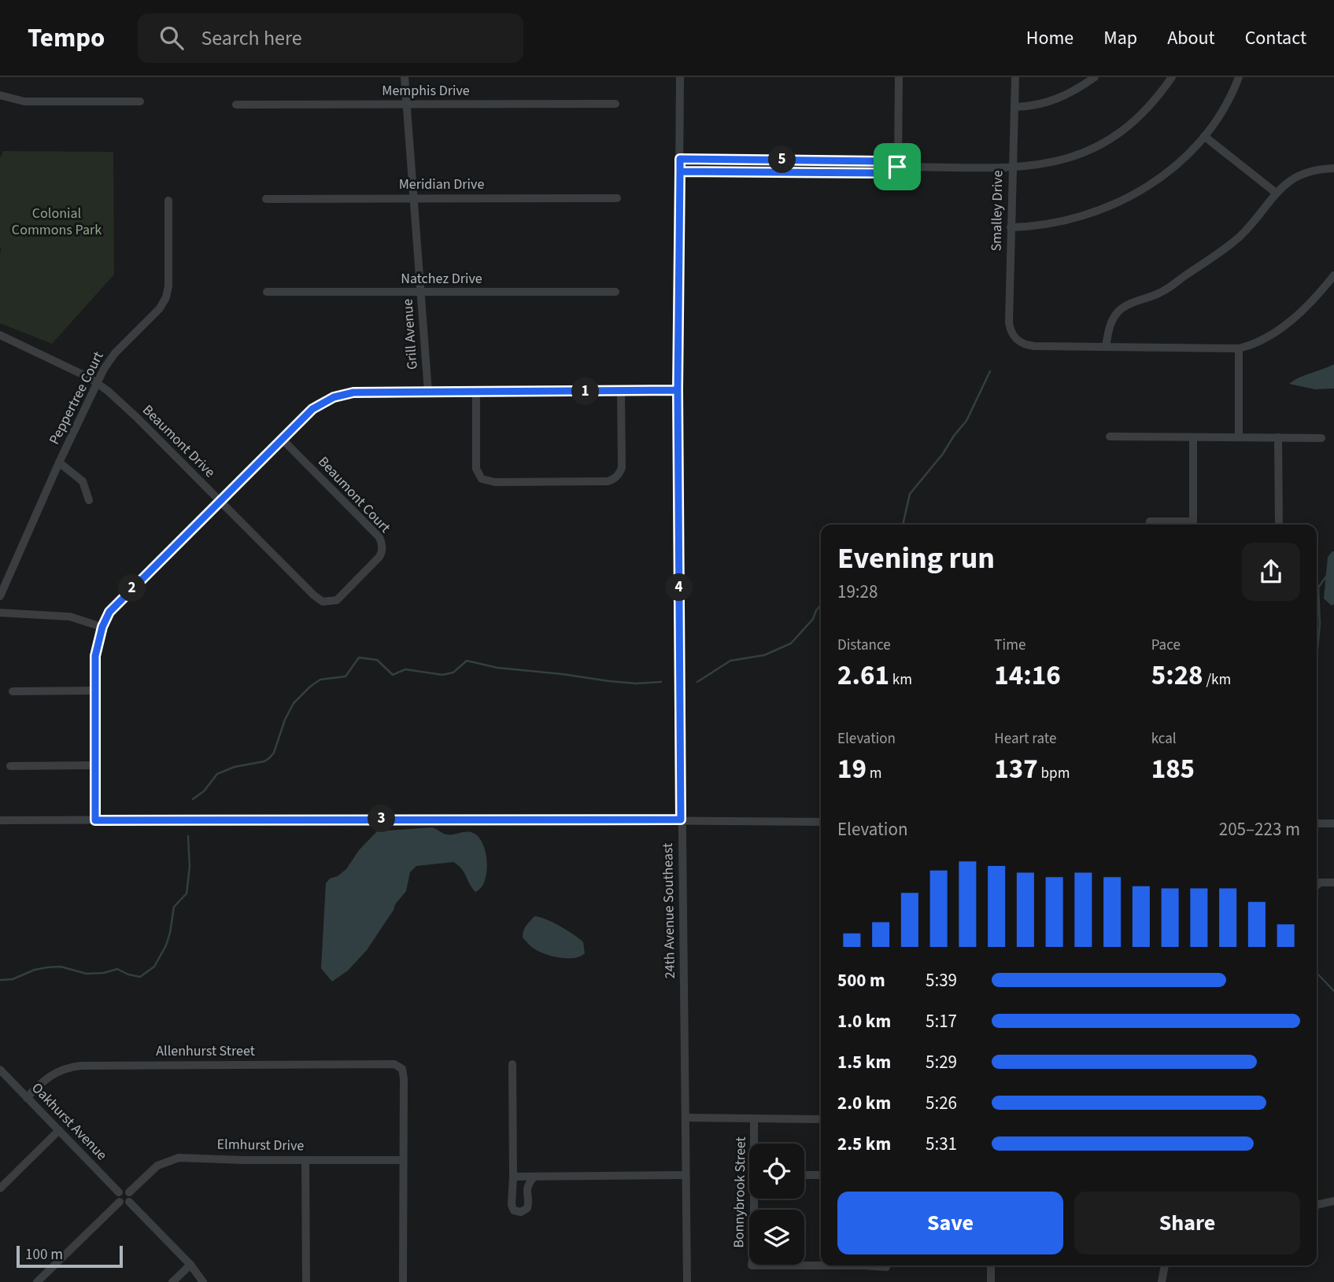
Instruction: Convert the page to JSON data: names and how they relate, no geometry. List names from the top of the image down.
{
  "streets": {
    "street": [
      "Memphis Drive",
      "Meridian Drive",
      "Smalley Drive",
      "Natchez Drive",
      "Grill Avenue",
      "Peppertree Court",
      "Beaumont Drive",
      "Beaumont Court",
      "24th Avenue Southeast",
      "Allenhurst Street",
      "Oakhurst Avenue",
      "Elmhurst Drive",
      "Bonnybrook Street"
    ]
  },
  "crossings": [
    ["Memphis Drive", "Grill Avenue"],
    ["Meridian Drive", "Grill Avenue"],
    ["Natchez Drive", "Grill Avenue"],
    ["Peppertree Court", "Beaumont Drive"],
    ["Beaumont Drive", "Beaumont Court"],
    ["Allenhurst Street", "Oakhurst Avenue"],
    ["Allenhurst Street", "Elmhurst Drive"],
    ["Oakhurst Avenue", "Elmhurst Drive"]
  ],
  "parks": ["Colonial Commons Park"],
  "scale_bar": "100 m",
  "page": {
    "header": "Tempo",
    "search": "Search here",
    "nav": [
      "Home",
      "Map",
      "About",
      "Contact"
    ],
    "pins": [
      "5",
      "1",
      "4",
      "2",
      "3"
    ],
    "heading": ["Evening run", "19:28"],
    "stats": [
      ["Distance", "2.61 km"],
      ["Time", "14:16"],
      ["Pace", "5:28 /km"],
      ["Elevation", "19 m"],
      ["Heart rate", "137 bpm"],
      ["kcal", "185"]
    ],
    "chart": ["Elevation", "205–223 m"],
    "list": [
      {
        "name": "500 m",
        "note": "5:39"
      },
      {
        "name": "1.0 km",
        "note": "5:17"
      },
      {
        "name": "1.5 km",
        "note": "5:29"
      },
      {
        "name": "2.0 km",
        "note": "5:26"
      },
      {
        "name": "2.5 km",
        "note": "5:31"
      }
    ],
    "buttons": ["Save", "Share"],
    "scale": "100 m"
  }
}
